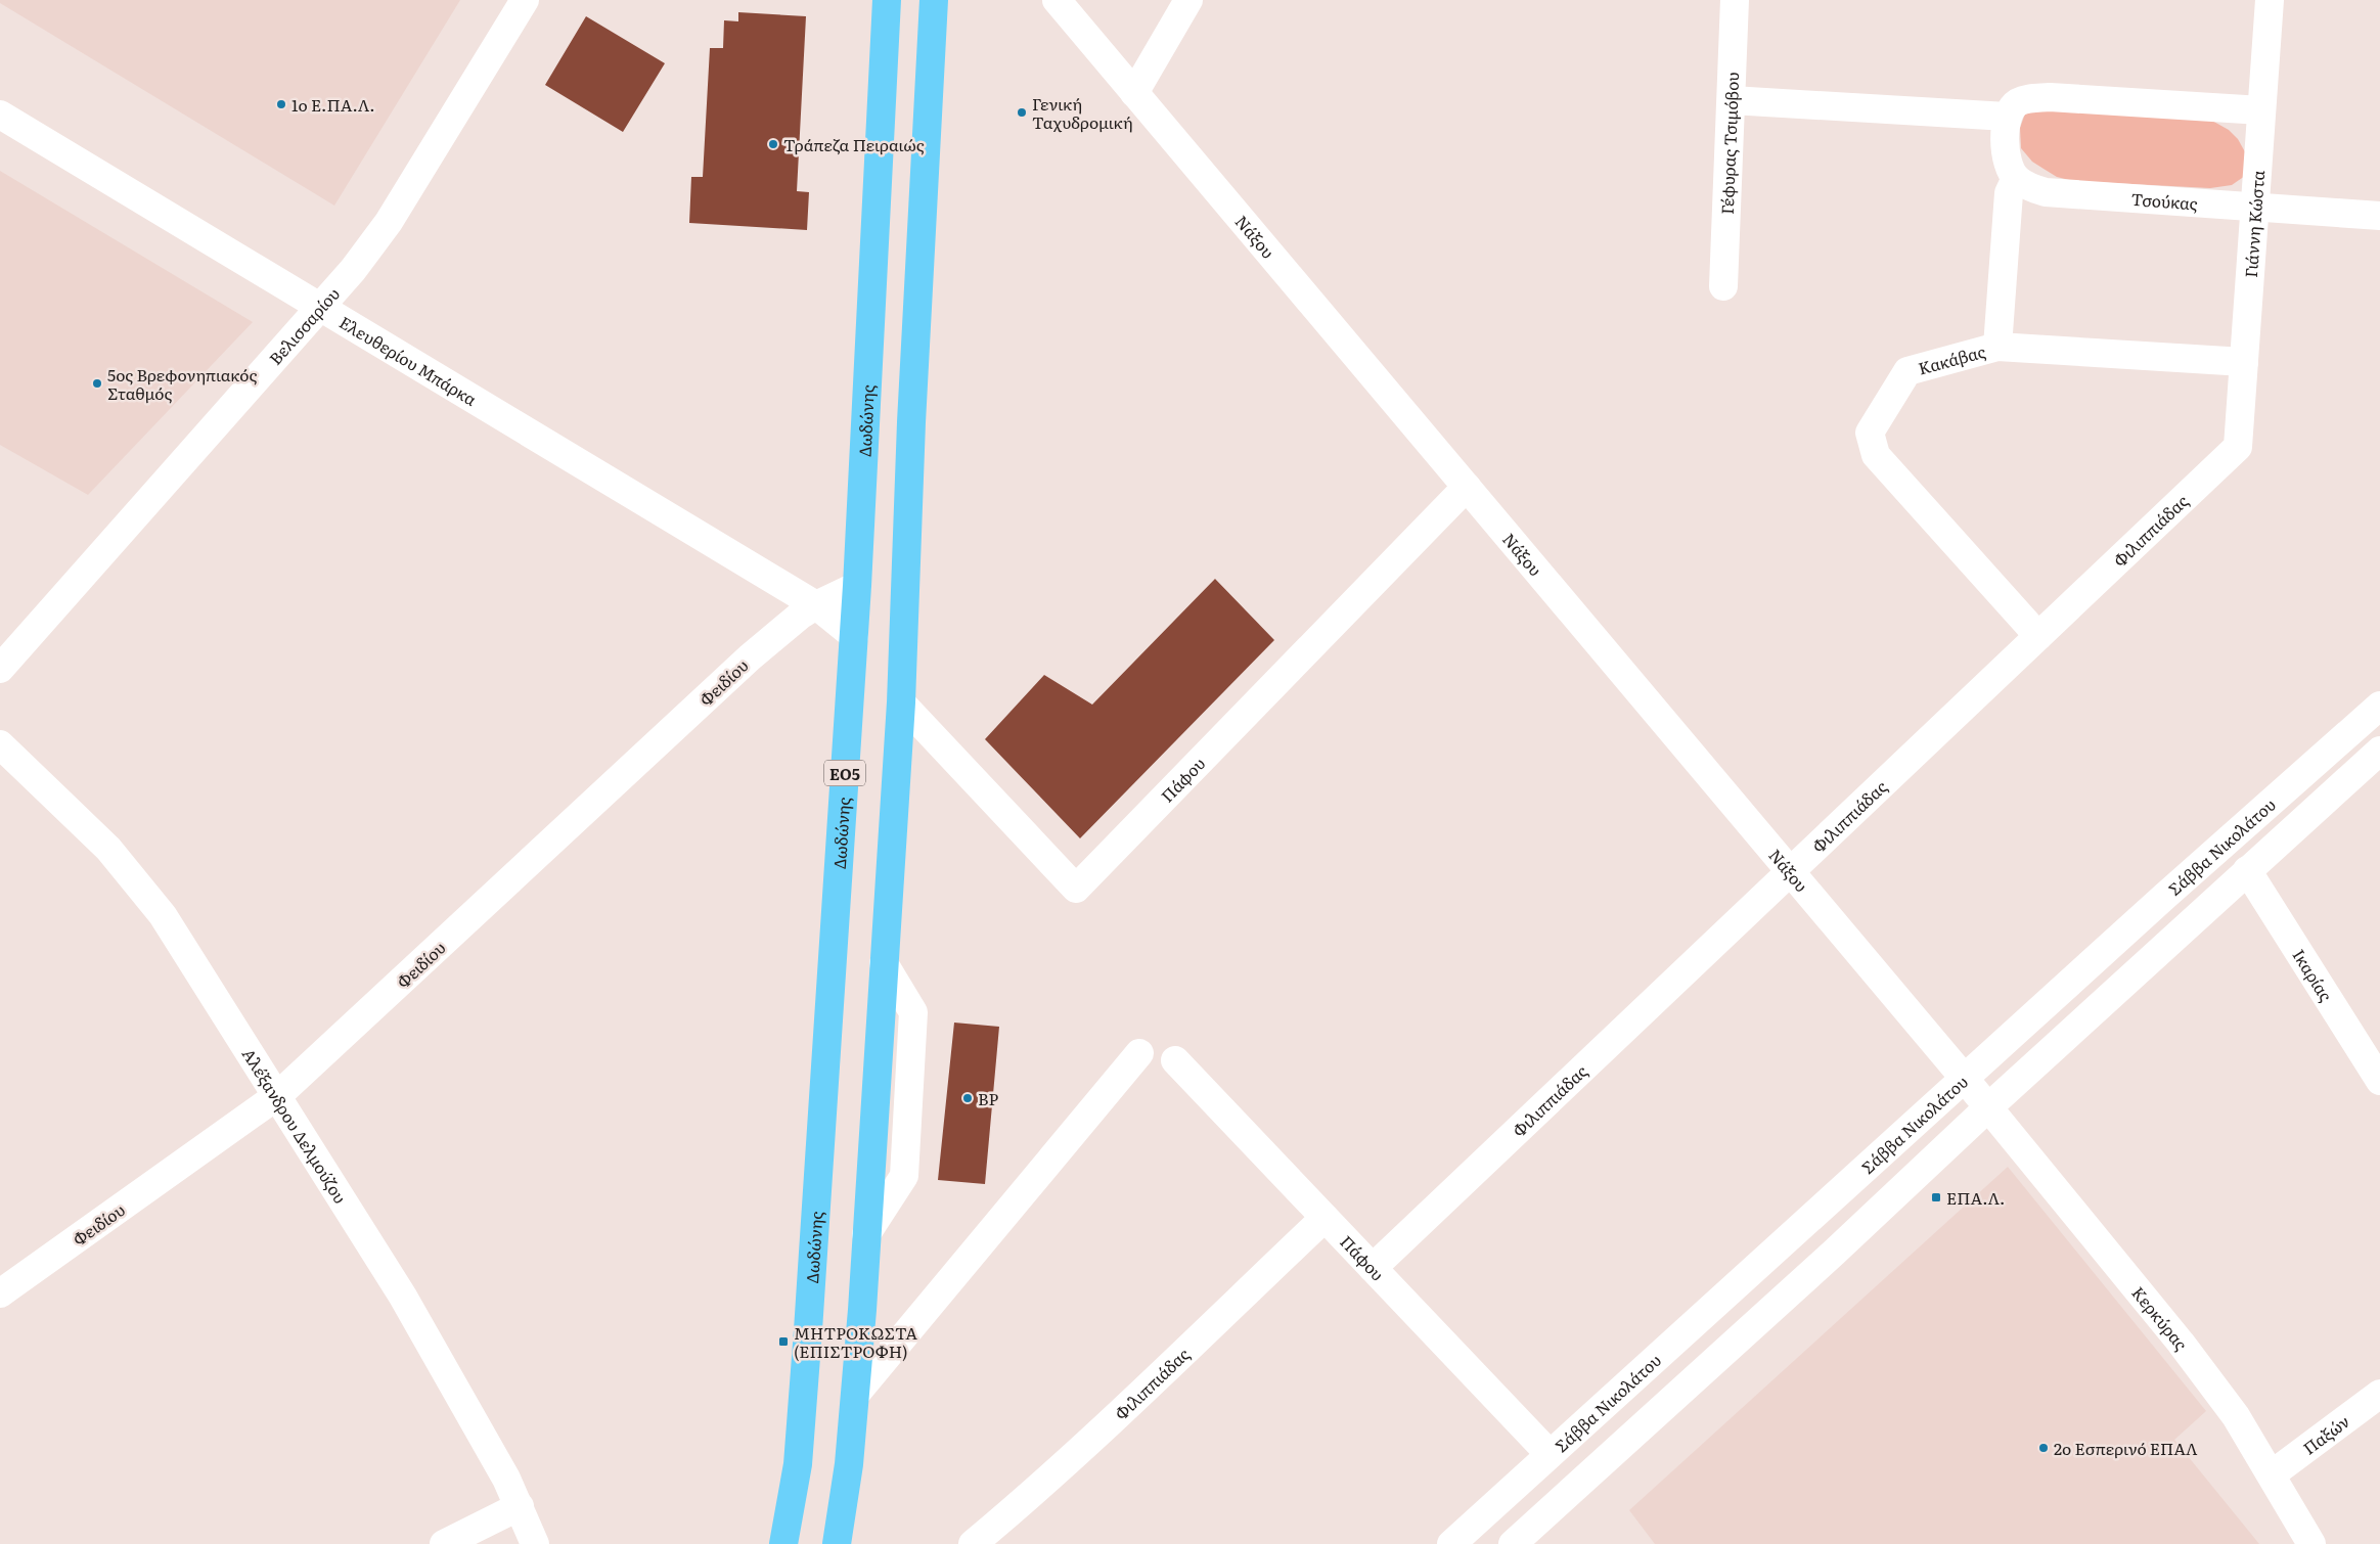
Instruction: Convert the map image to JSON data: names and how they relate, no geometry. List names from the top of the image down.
{
  "streets": {
    "main road": ["Δωδώνης", "ΕΟ5"],
    "street": [
      "Γέφυρας Τσιμόβου",
      "Τσούκας",
      "Γιάννη Κώστα",
      "Νάξου",
      "Βελισσαρίου",
      "Κακάβας",
      "Ελευθερίου Μπάρκα",
      "Φιλιππιάδας",
      "Φειδίου",
      "Πάφου",
      "Σάββα Νικολάτου",
      "Ικαρίας",
      "Αλέξανδρου Δελμούζου",
      "Κερκύρας",
      "Παξών"
    ]
  },
  "crossings": [
    ["Τσούκας", "Γιάννη Κώστα"],
    ["Γιάννη Κώστα", "Κακάβας"],
    ["Γιάννη Κώστα", "Φιλιππιάδας"],
    ["Νάξου", "Φιλιππιάδας"],
    ["Νάξου", "Πάφου"],
    ["Νάξου", "Σάββα Νικολάτου"],
    ["Νάξου", "Κερκύρας"],
    ["Βελισσαρίου", "Ελευθερίου Μπάρκα"],
    ["Κακάβας", "Φιλιππιάδας"],
    ["Ελευθερίου Μπάρκα", "Δωδώνης"],
    ["Ελευθερίου Μπάρκα", "Φειδίου"],
    ["Δωδώνης", "Φειδίου"],
    ["Φιλιππιάδας", "Πάφου"],
    ["Φειδίου", "Αλέξανδρου Δελμούζου"],
    ["Πάφου", "Σάββα Νικολάτου"],
    ["Κερκύρας", "Παξών"]
  ],
  "places": {
    "other": [
      "1ο Ε.ΠΑ.Λ.",
      "Γενική Ταχυδρομική",
      "Τράπεζα Πειραιώς",
      "5ος Βρεφονηπιακός Σταθμός",
      "BP",
      "2ο Εσπερινό ΕΠΑΛ"
    ],
    "transit": ["ΕΠΑ.Λ.", "ΜΗΤΡΟΚΩΣΤΑ (ΕΠΙΣΤΡΟΦΗ)"]
  }
}
